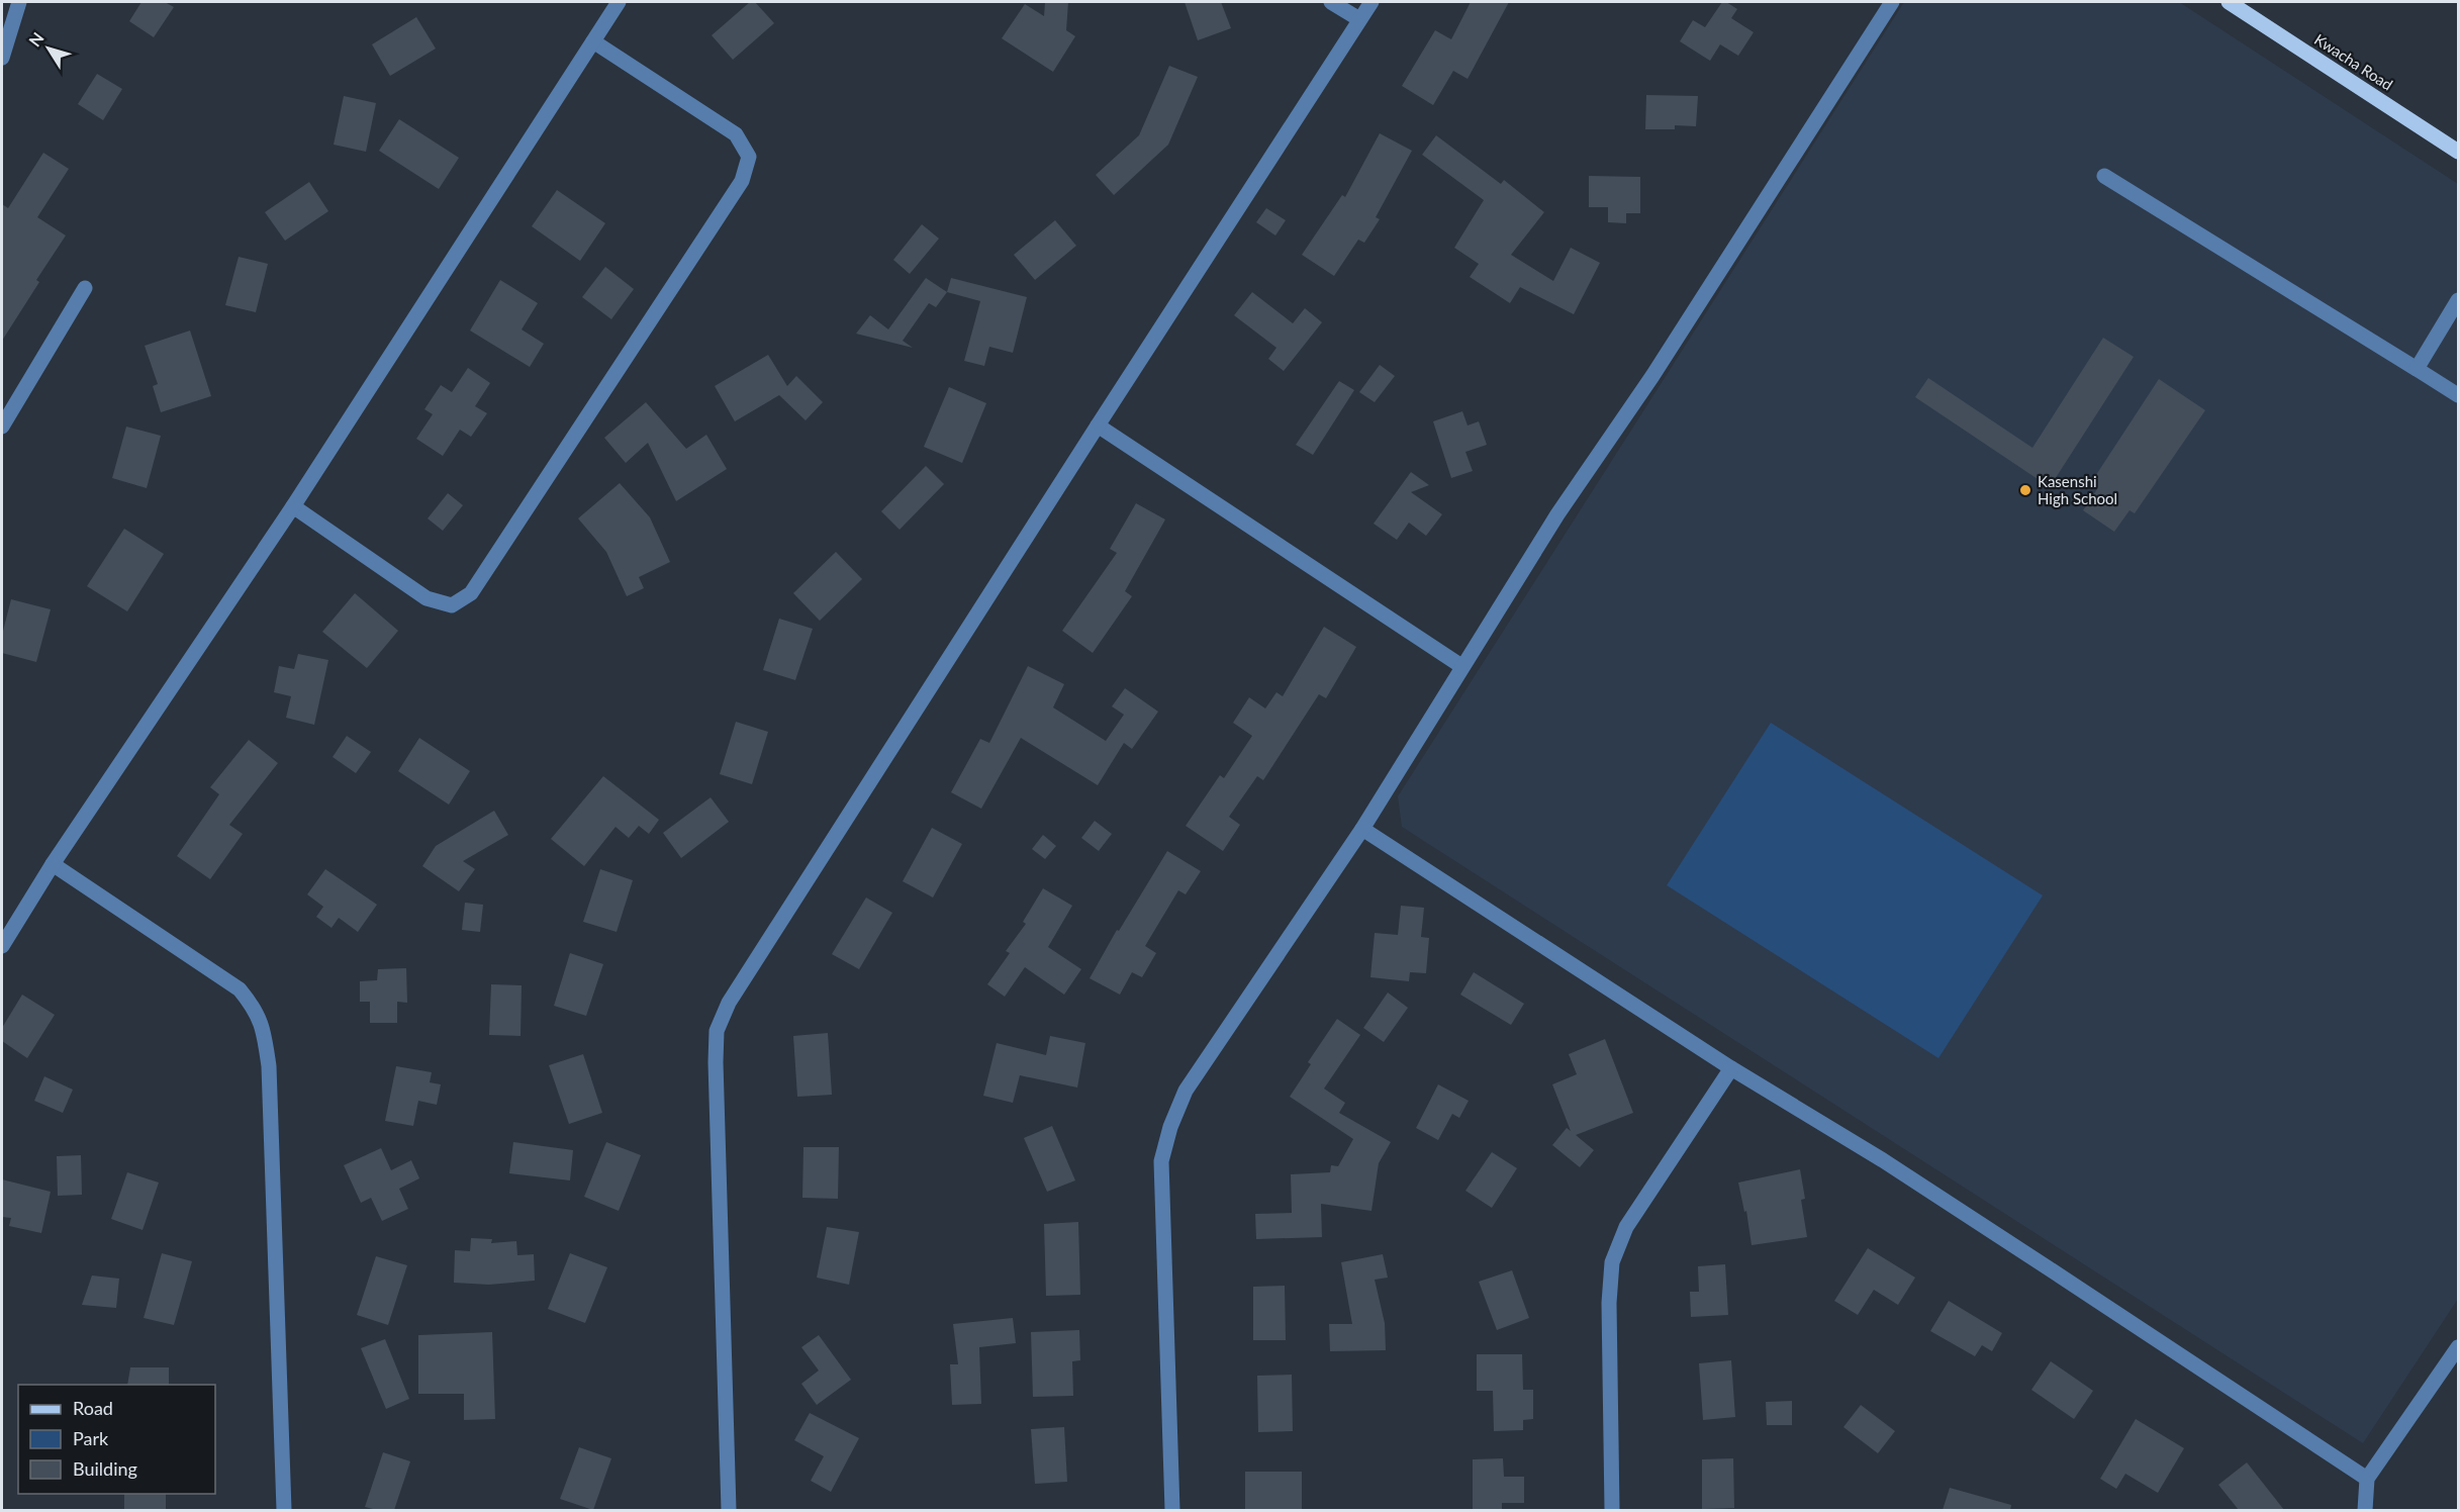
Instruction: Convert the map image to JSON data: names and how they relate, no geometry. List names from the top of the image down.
{
  "streets": {
    "main road": ["Kwacha Road"]
  },
  "places": ["Kasenshi High School"],
  "legend": ["Road", "Park", "Building"],
  "north": "top left"
}
